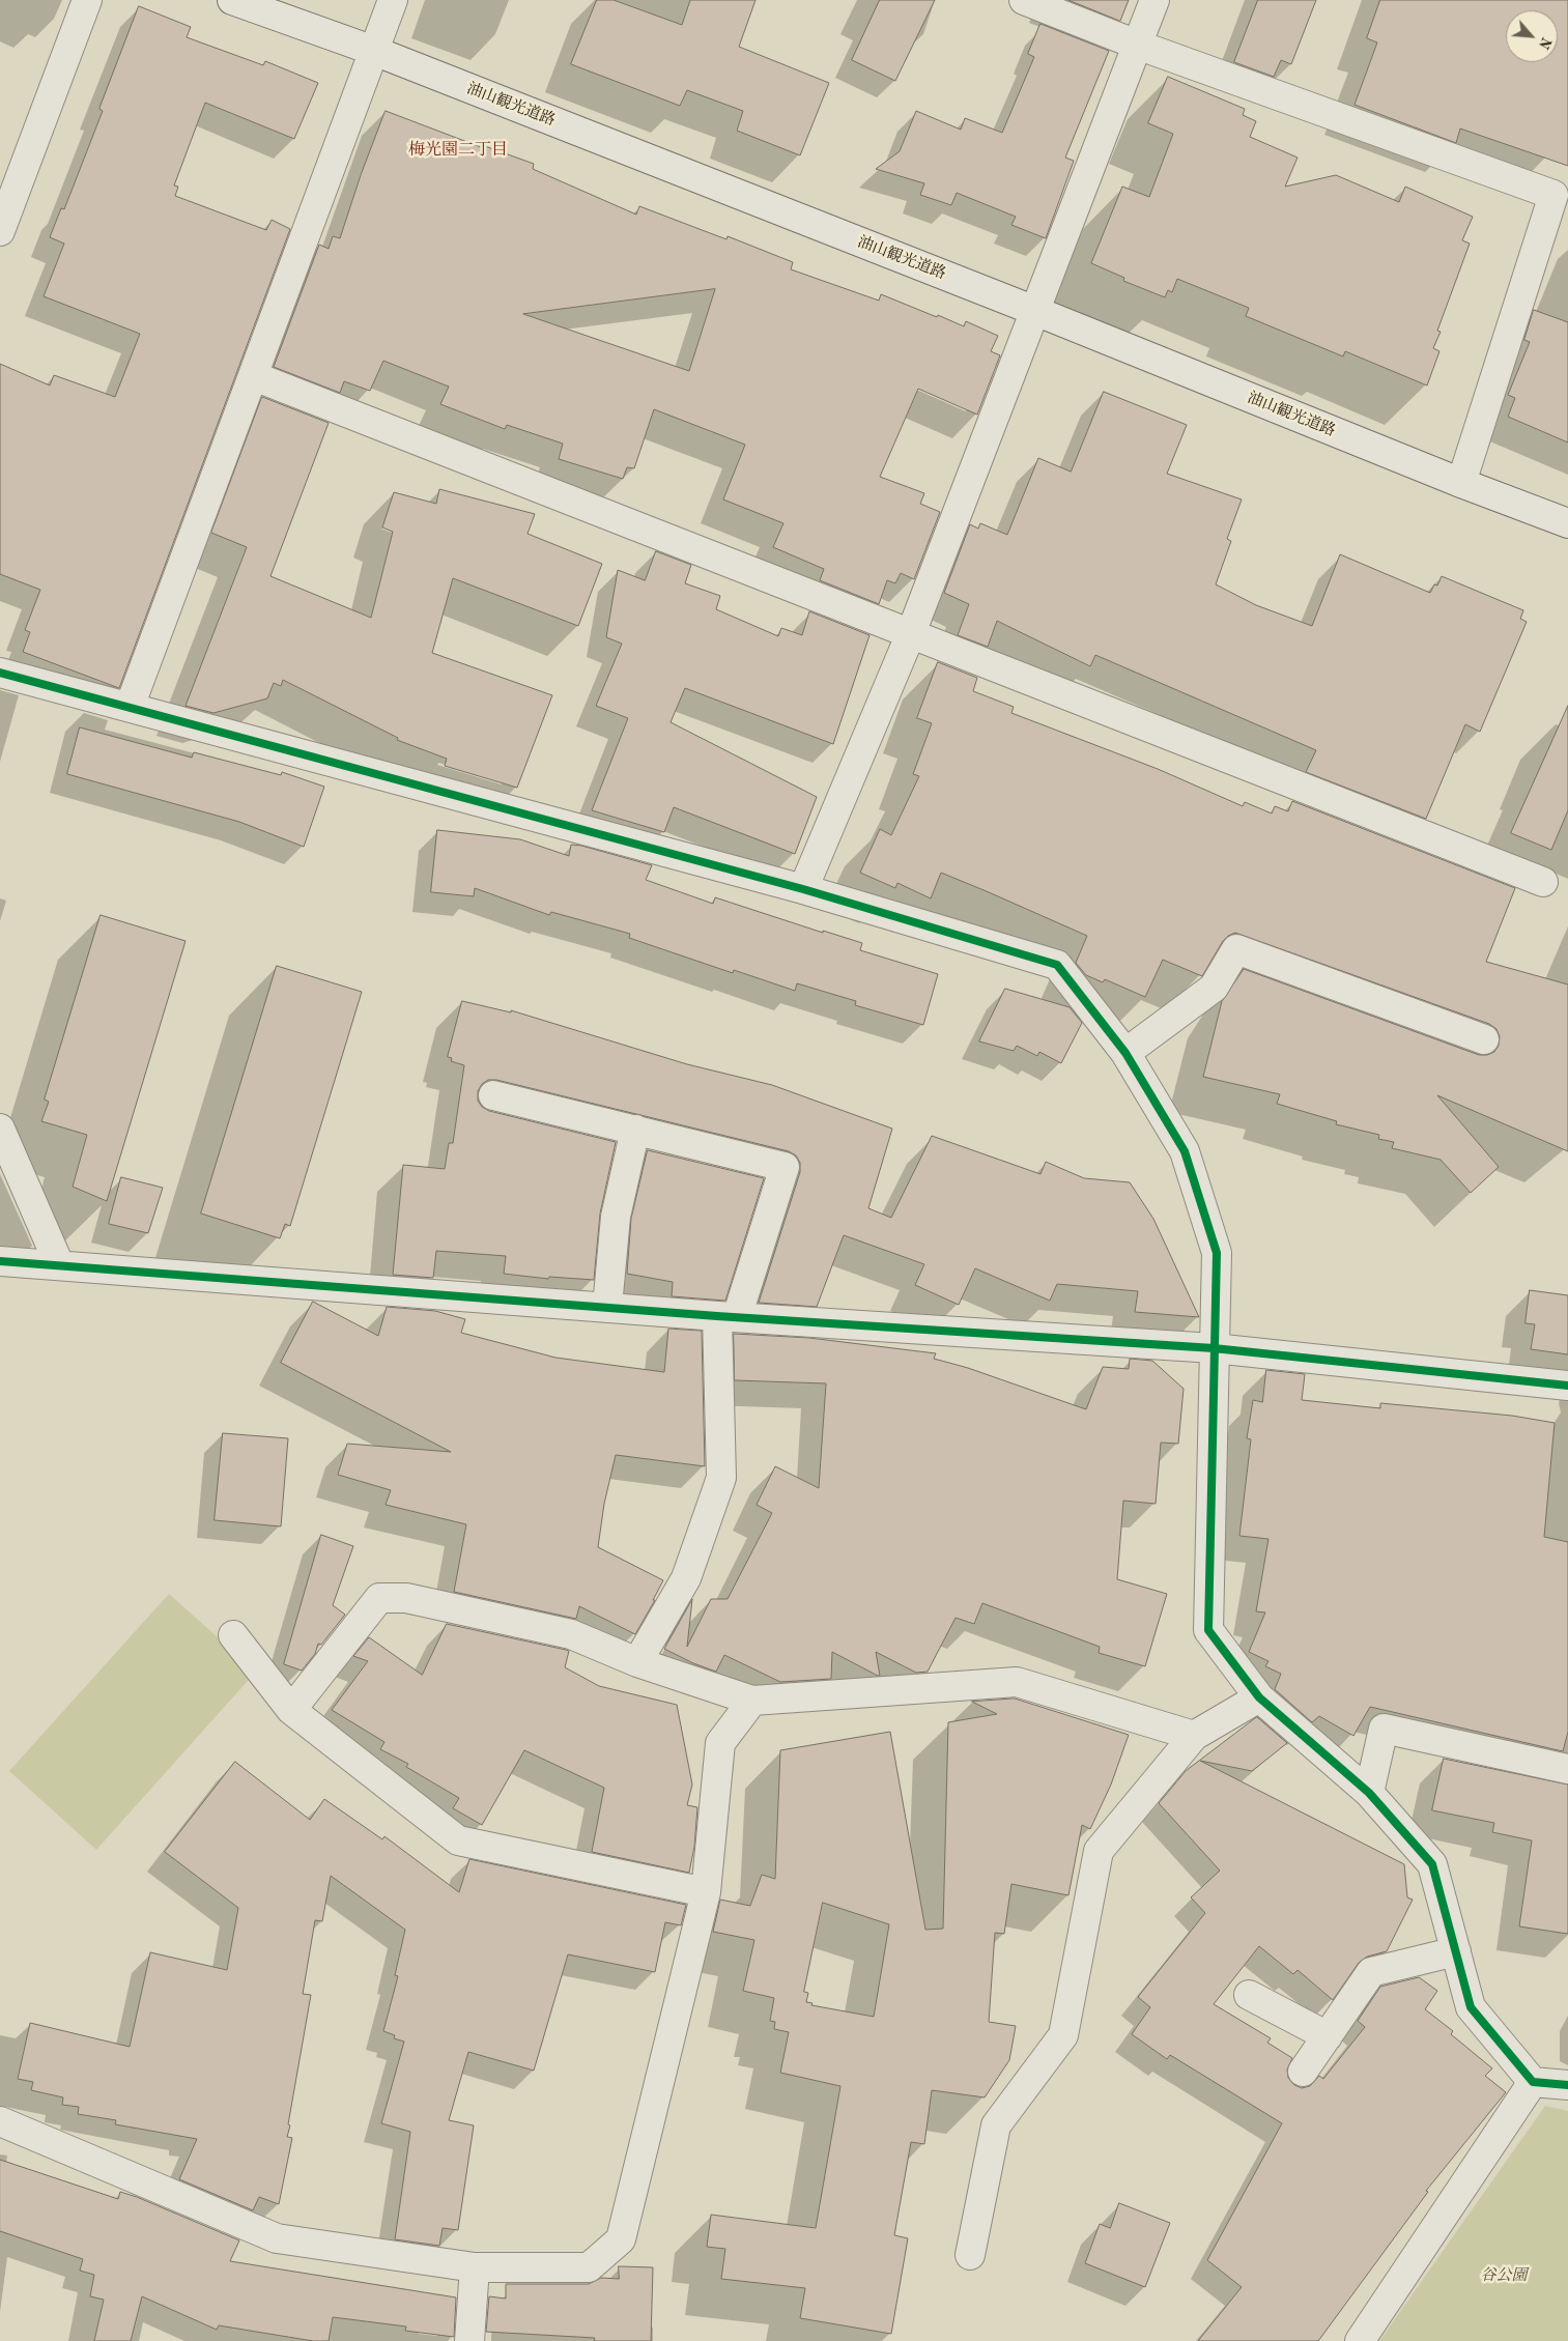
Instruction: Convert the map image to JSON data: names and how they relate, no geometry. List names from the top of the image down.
{
  "streets": {
    "street": ["油山観光道路"]
  },
  "districts": ["梅光園二丁目"],
  "parks": ["谷公園"],
  "north": "bottom right"
}
